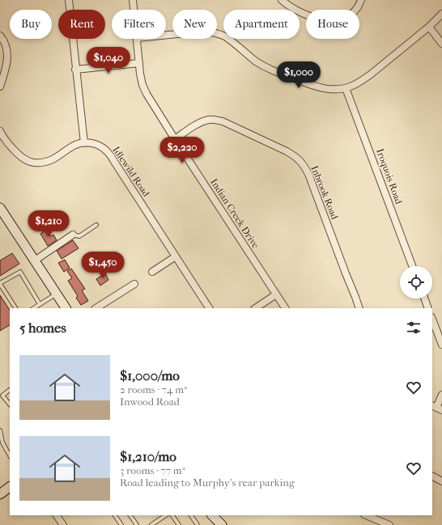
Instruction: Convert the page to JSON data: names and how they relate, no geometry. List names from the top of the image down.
{
  "streets": {
    "street": [
      "Idlewild Road",
      "Iroquois Road",
      "Inbrook Road",
      "Indian Creek Drive"
    ]
  },
  "crossings": [
    ["Inbrook Road", "Indian Creek Drive"]
  ],
  "page": {
    "chip": [
      "Buy",
      "Rent",
      "Filters",
      "New",
      "Apartment",
      "House"
    ],
    "price": [
      "$1,040",
      "$1,000",
      "$2,220",
      "$1,210",
      "$1,450"
    ],
    "heading": "5 homes",
    "list": [
      {
        "name": "$1,000/mo",
        "note": "2 rooms · 74 m² · Inwood Road"
      },
      {
        "name": "$1,210/mo",
        "note": "3 rooms · 77 m² · Road leading to Murphy's rear parking"
      }
    ]
  }
}
